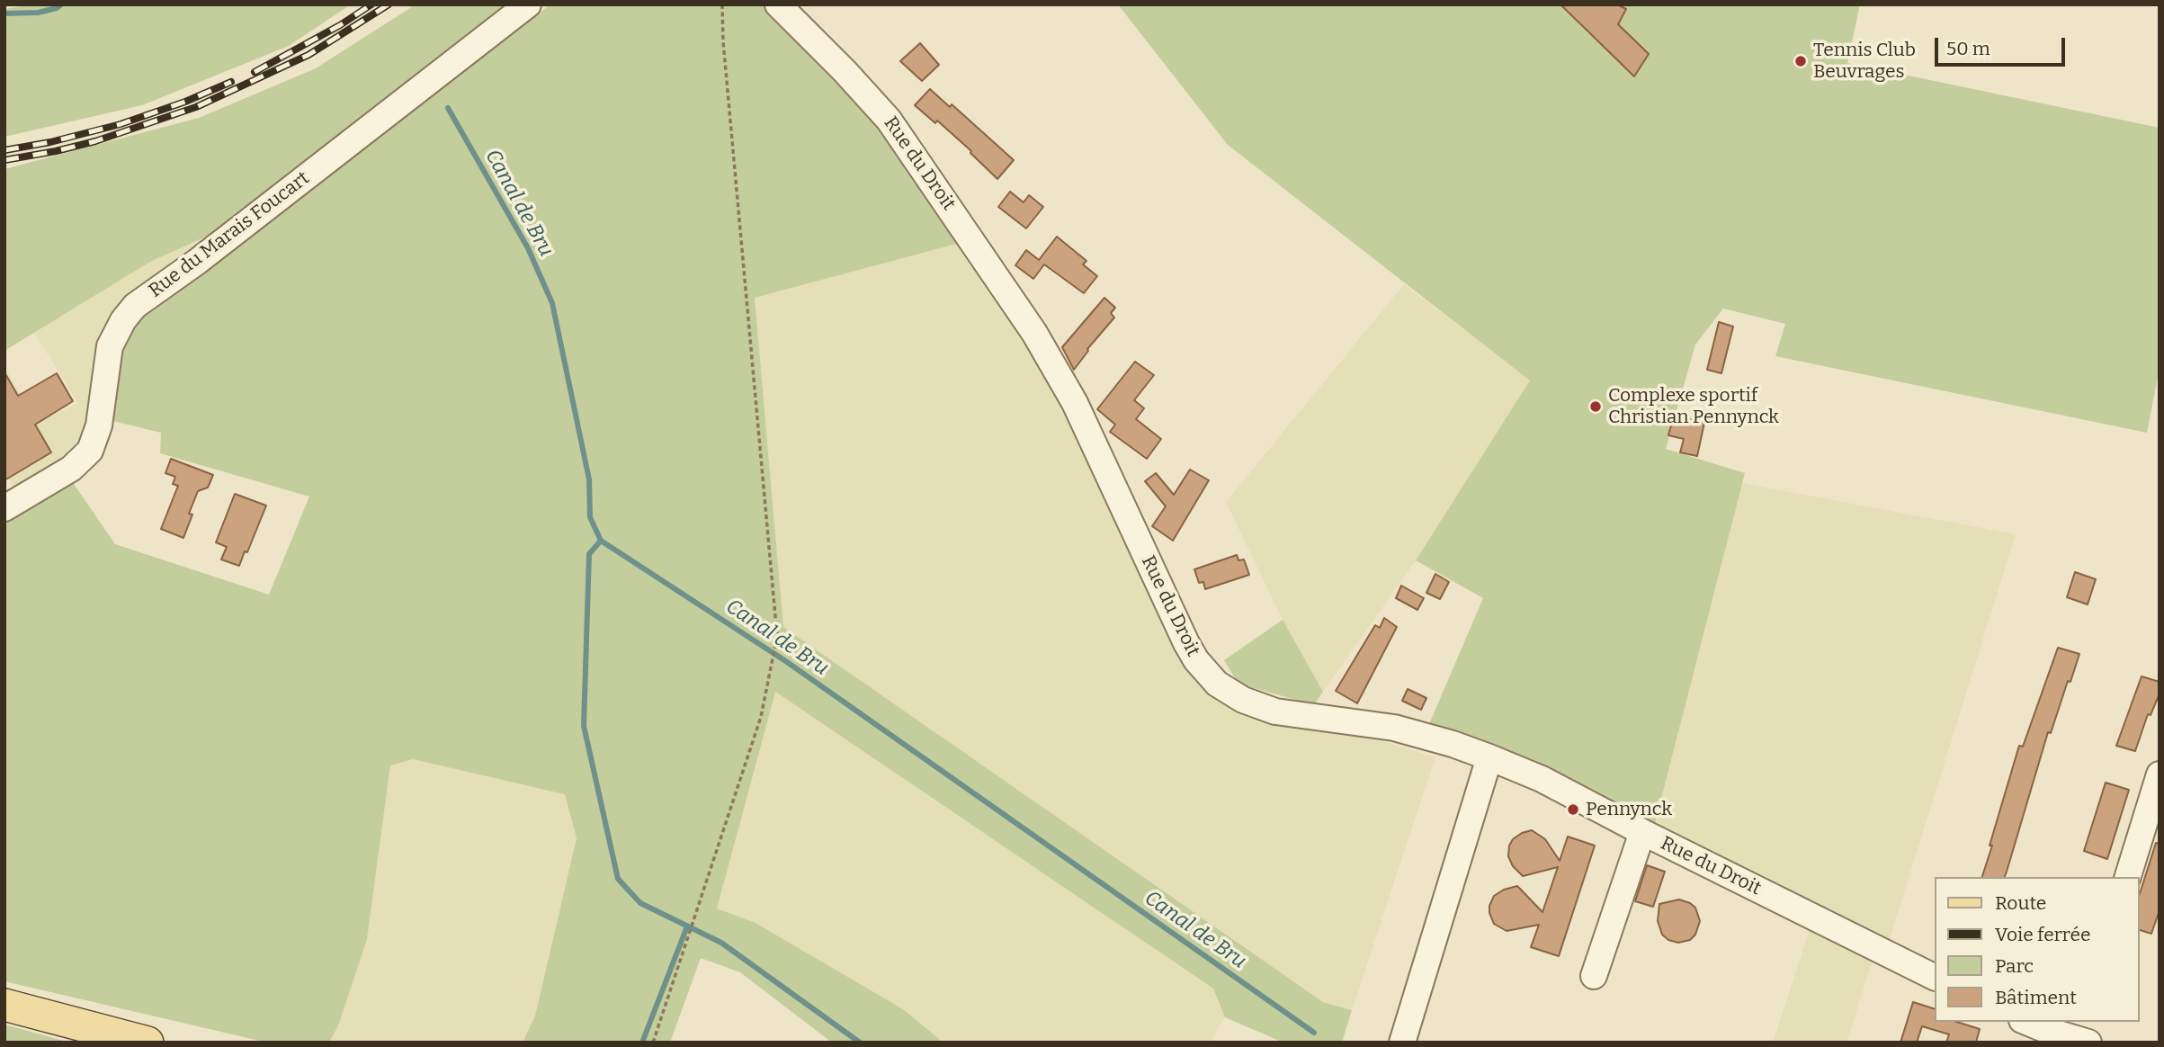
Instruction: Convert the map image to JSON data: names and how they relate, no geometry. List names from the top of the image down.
{
  "streets": {
    "street": ["Rue du Droit", "Rue du Marais Foucart"]
  },
  "water": ["Canal de Bru"],
  "places": ["Tennis Club Beuvrages", "Complexe sportif Christian Pennynck", "Pennynck"],
  "legend": [
    "Route",
    "Voie ferrée",
    "Parc",
    "Bâtiment"
  ],
  "scale_bar": "50 m"
}
